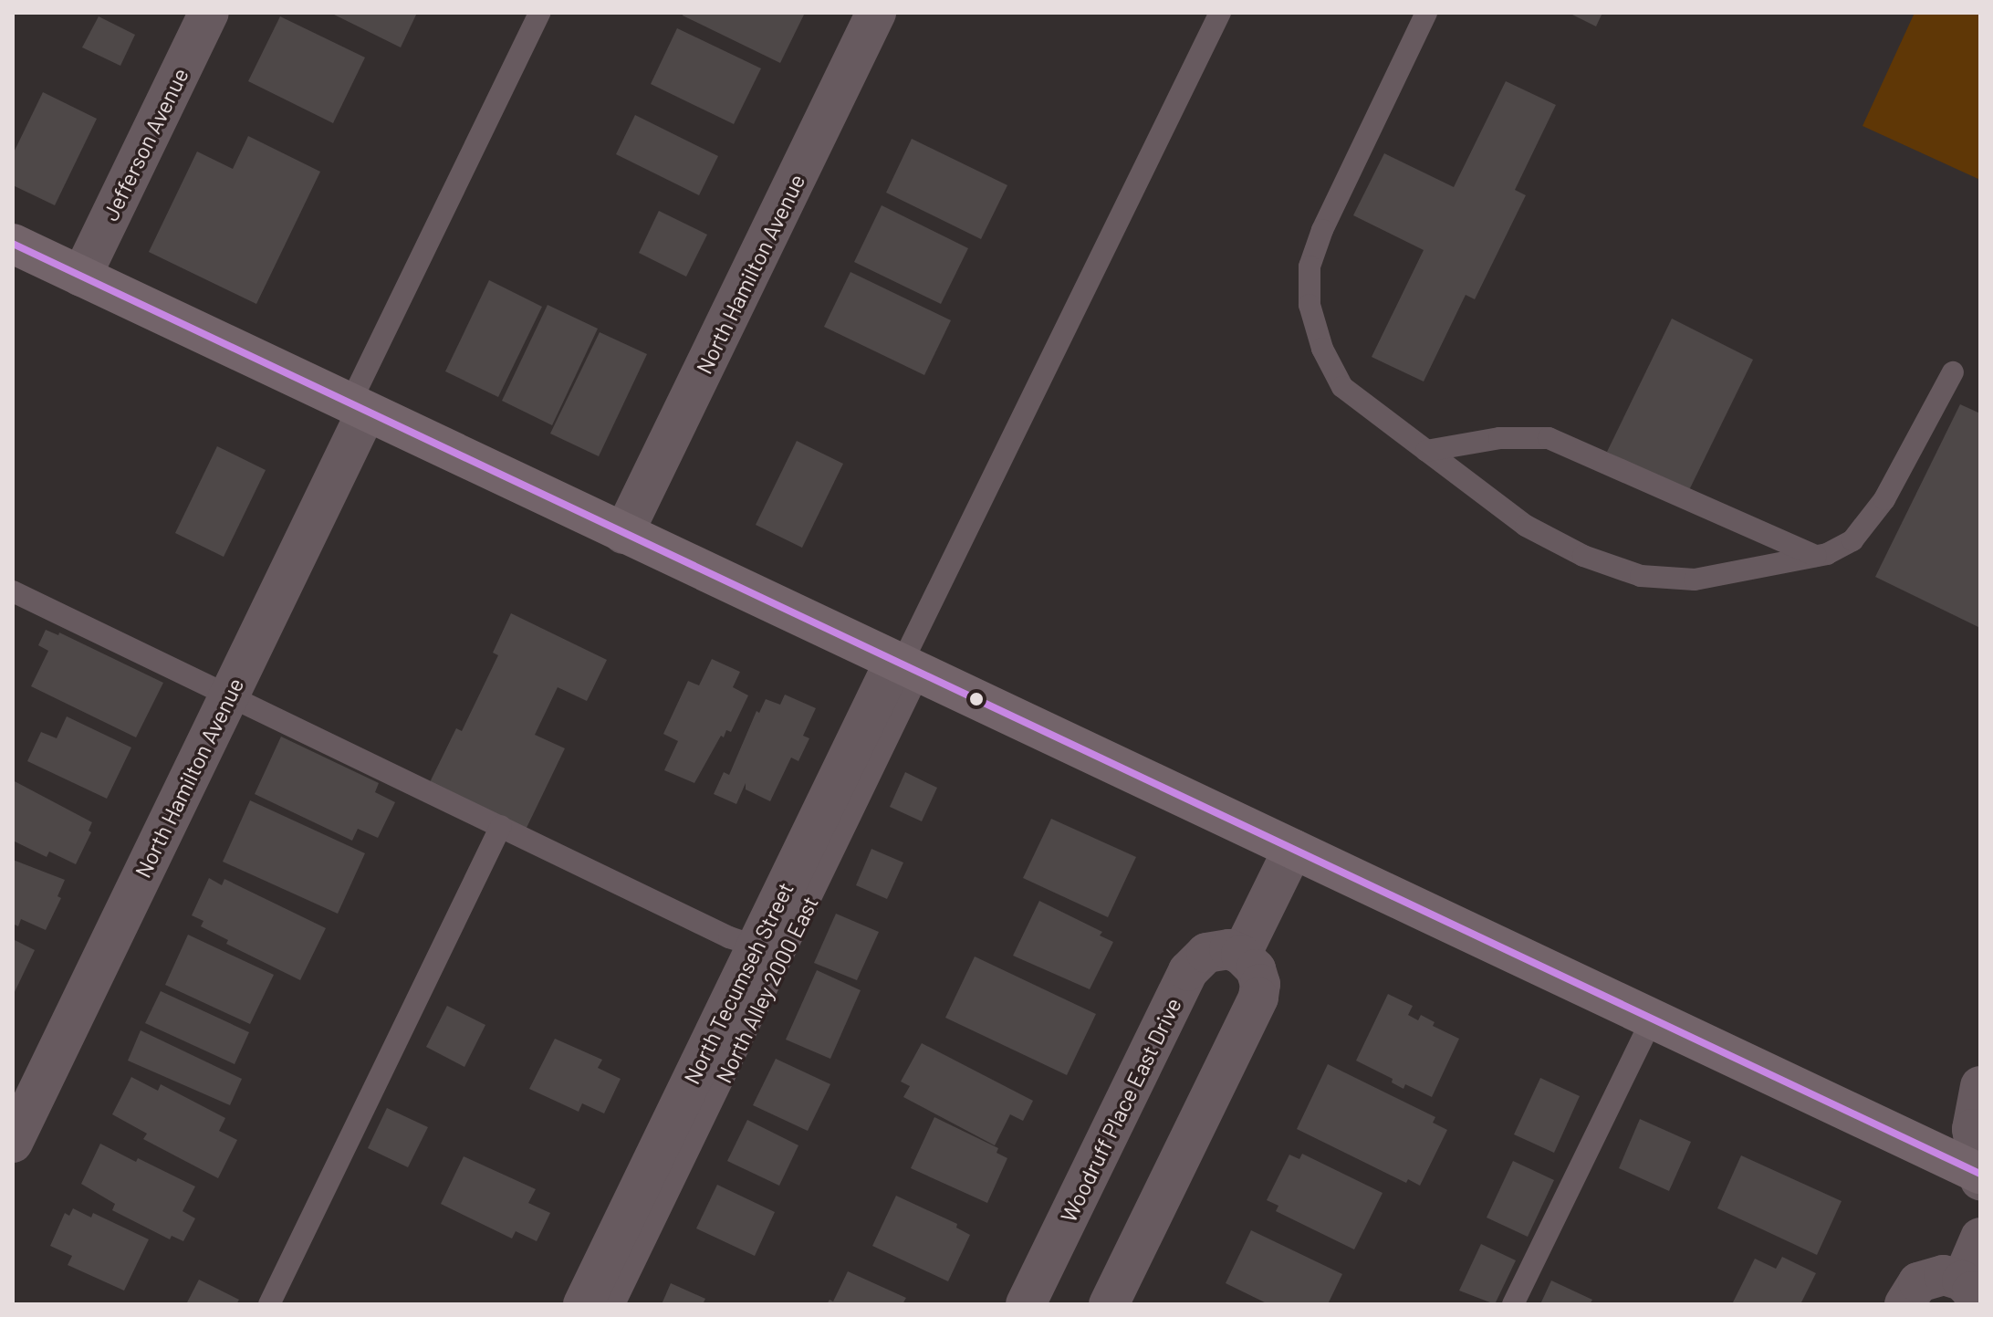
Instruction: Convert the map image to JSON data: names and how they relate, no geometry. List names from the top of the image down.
{
  "streets": {
    "street": [
      "Jefferson Avenue",
      "North Hamilton Avenue",
      "North Tecumseh Street",
      "Woodruff Place East Drive"
    ],
    "lane": ["North Alley 2000 East"]
  },
  "crossings": [
    ["North Tecumseh Street", "North Alley 2000 East"]
  ]
}
